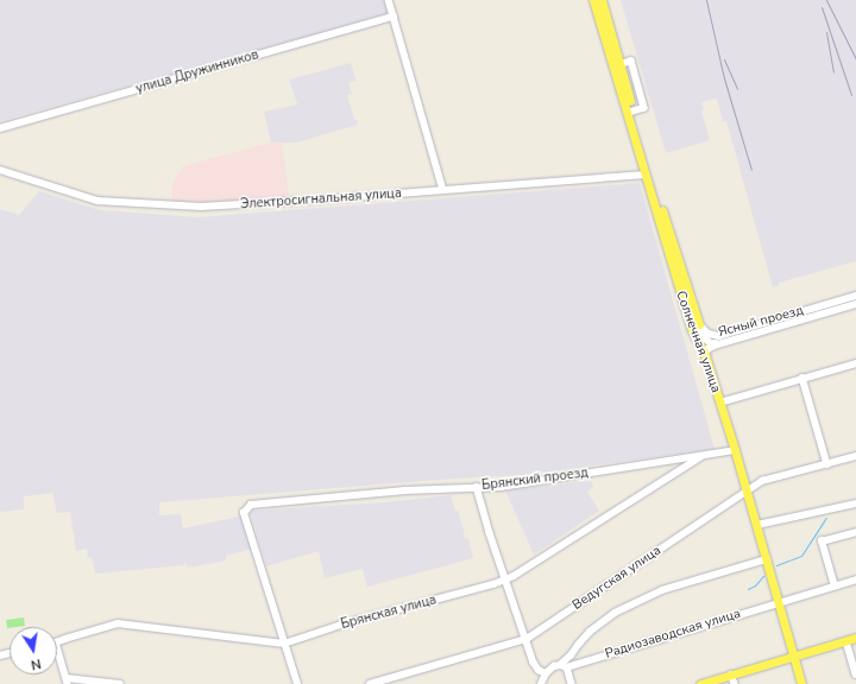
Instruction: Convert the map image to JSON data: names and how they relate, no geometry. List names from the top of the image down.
{
  "streets": {
    "main road": ["Солнечная улица"],
    "street": [
      "улица Дружинников",
      "Электросигнальная улица",
      "Ясный проезд",
      "Брянский проезд",
      "Ведугская улица",
      "Брянская улица",
      "Радиозаводская улица"
    ]
  },
  "crossings": [
    ["Электросигнальная улица", "Солнечная улица"],
    ["Ясный проезд", "Солнечная улица"],
    ["Солнечная улица", "Брянский проезд"],
    ["Солнечная улица", "Ведугская улица"],
    ["Солнечная улица", "Радиозаводская улица"],
    ["Брянский проезд", "Брянская улица"]
  ],
  "north": "bottom"
}
